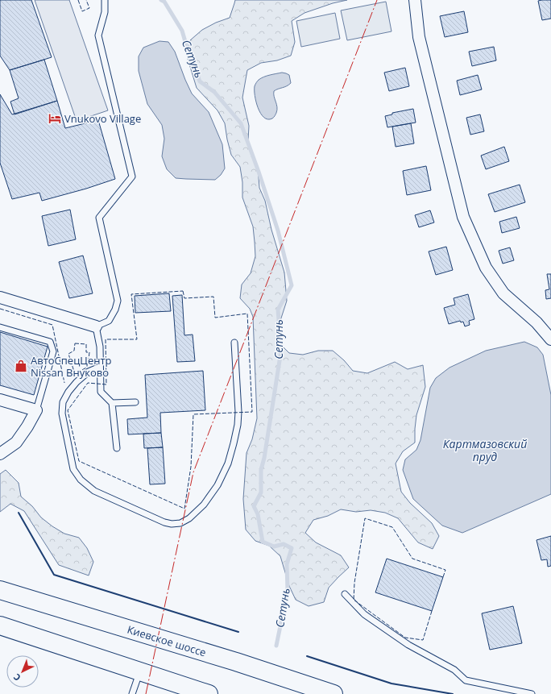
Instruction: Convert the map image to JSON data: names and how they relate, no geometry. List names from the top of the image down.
{
  "streets": {
    "highway": ["Киевское шоссе"]
  },
  "water": ["Сетунь", "Картмазовский пруд"],
  "places": {
    "hotel": ["Vnukovo Village"],
    "shop": ["АвтоСпецЦентр Nissan Внуково"]
  },
  "north": "bottom left"
}
